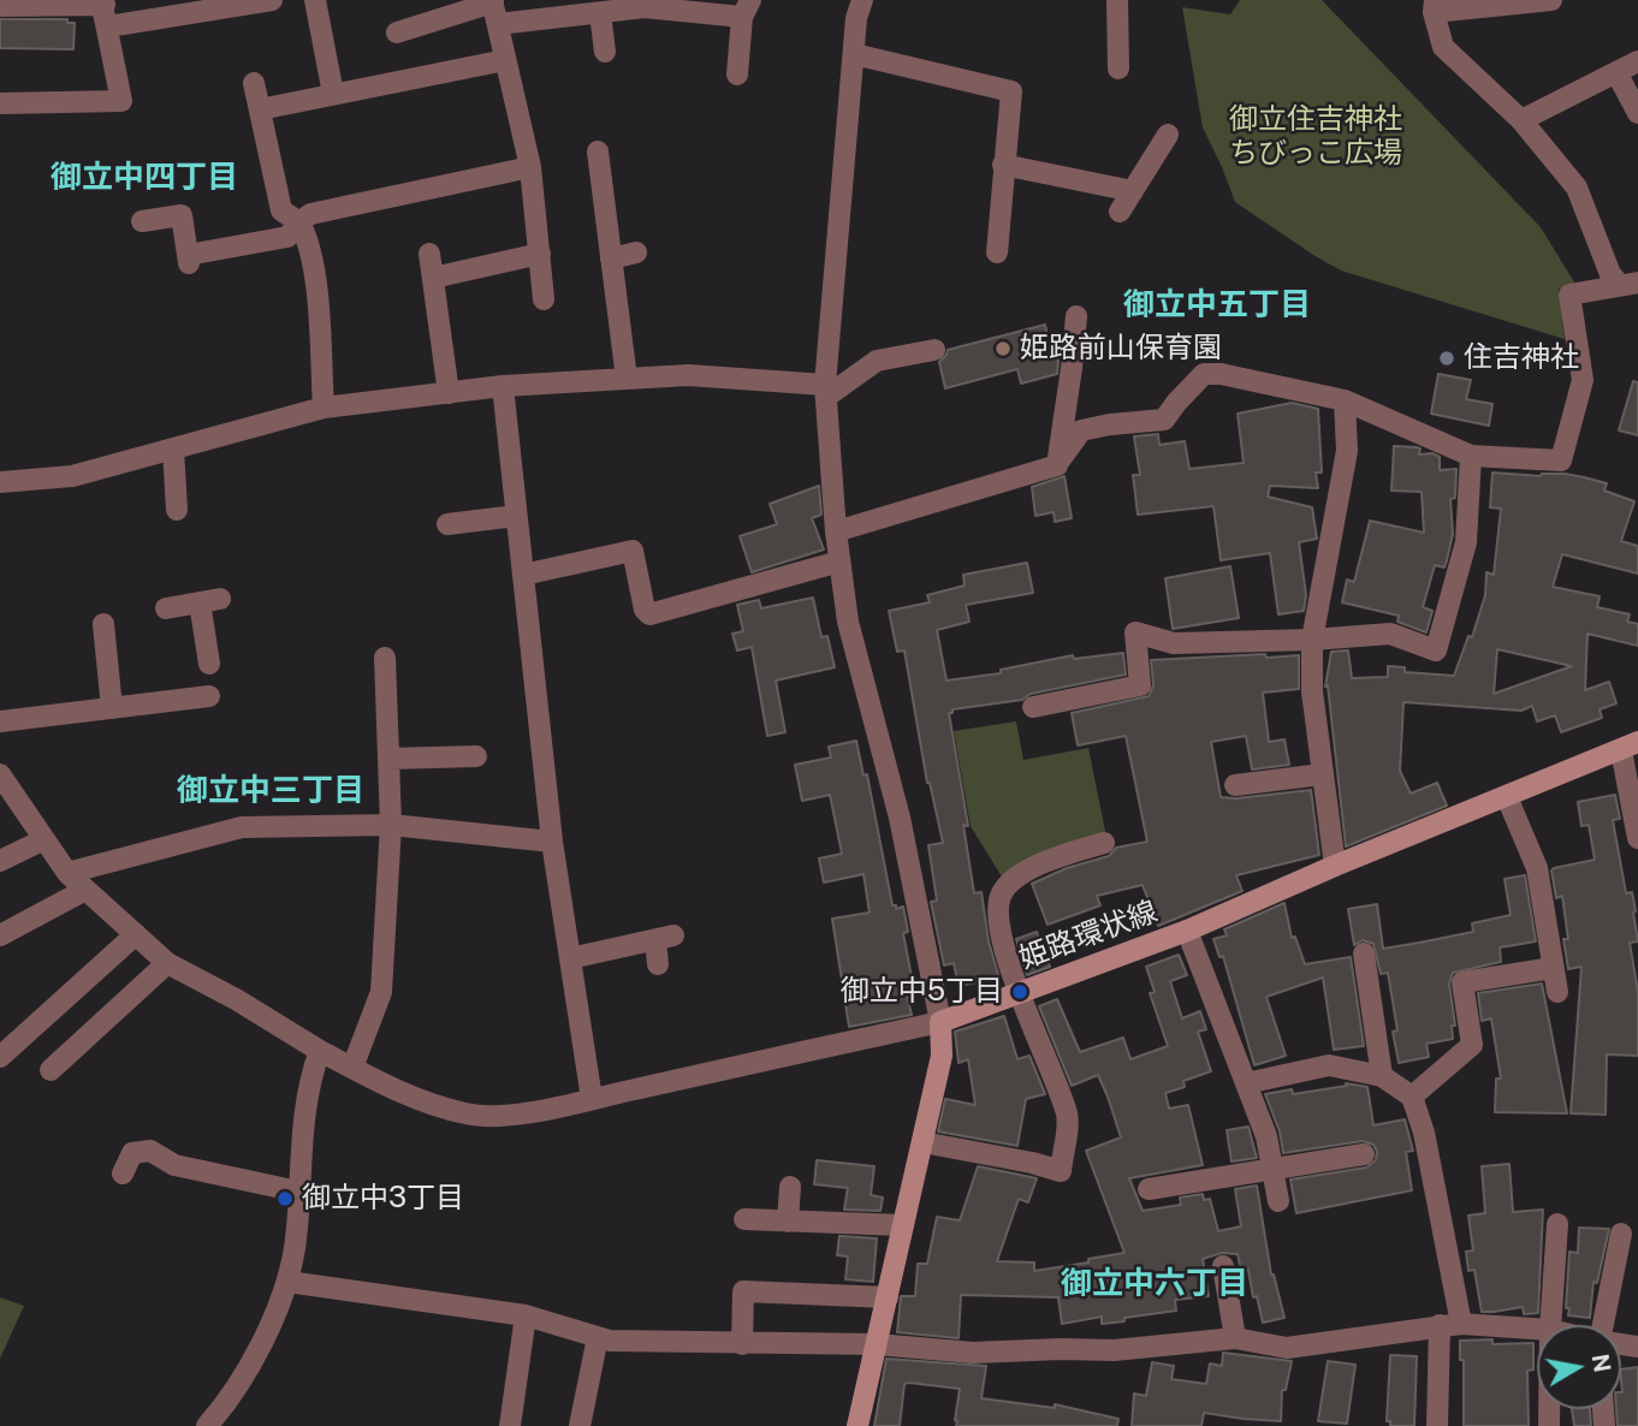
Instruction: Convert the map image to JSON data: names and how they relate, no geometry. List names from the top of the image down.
{
  "streets": {
    "main road": ["姫路環状線"]
  },
  "districts": [
    "御立中四丁目",
    "御立中五丁目",
    "御立中三丁目",
    "御立中六丁目"
  ],
  "parks": ["御立住吉神社 ちびっこ広場"],
  "places": [
    "姫路前山保育園",
    "住吉神社",
    "御立中5丁目",
    "御立中3丁目"
  ],
  "north": "right"
}
